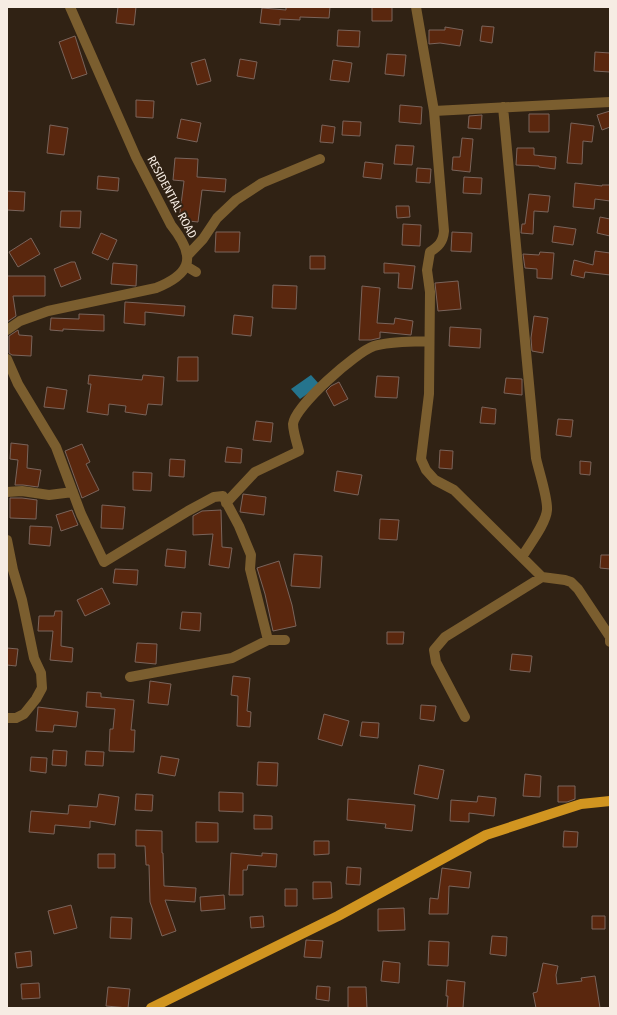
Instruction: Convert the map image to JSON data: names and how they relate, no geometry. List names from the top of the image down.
{
  "streets": {
    "street": ["RESIDENTIAL ROAD"]
  }
}
